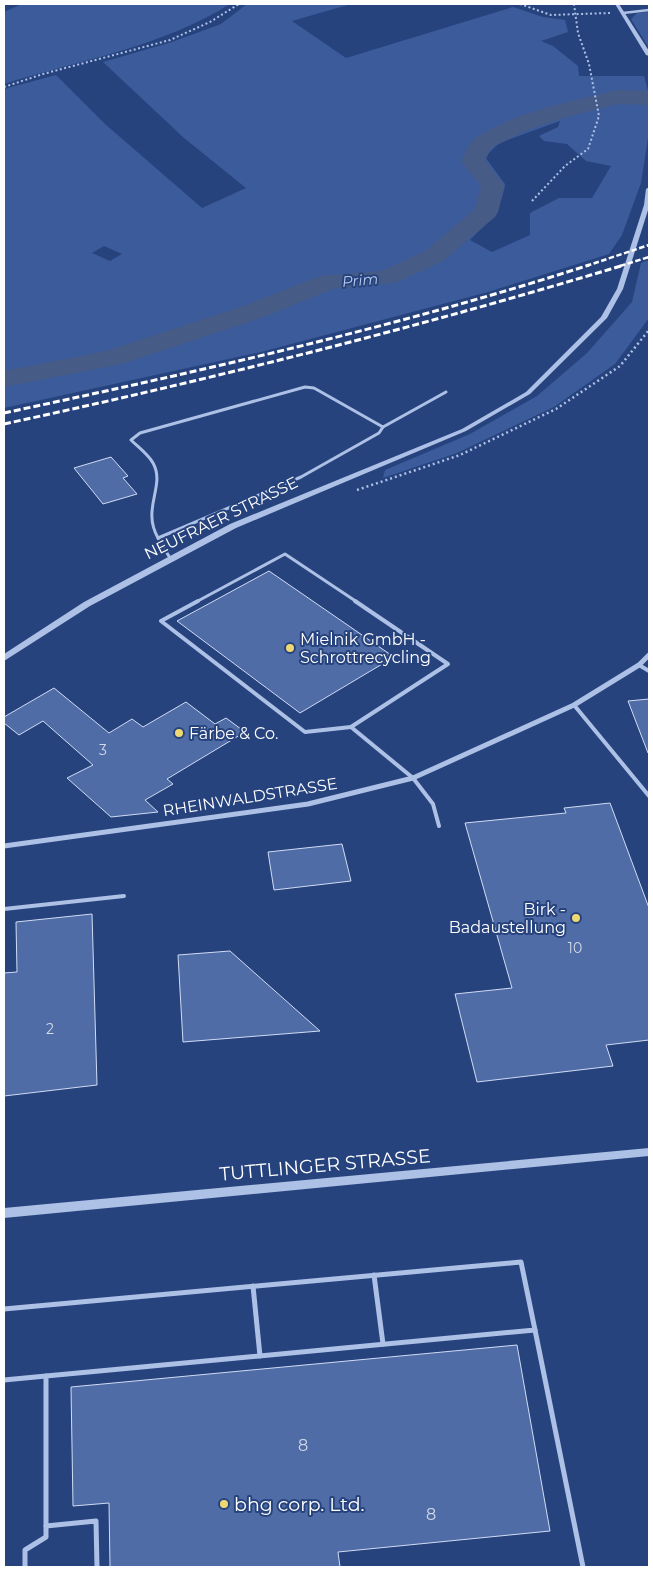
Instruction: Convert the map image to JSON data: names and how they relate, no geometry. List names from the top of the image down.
{
  "streets": {
    "street": ["NEUFRAER STRASSE", "RHEINWALDSTRASSE", "TUTTLINGER STRASSE"]
  },
  "water": ["Prim"],
  "places": [
    "Mielnik GmbH - Schrottrecycling",
    "Färbe & Co.",
    "Birk - Badaustellung",
    "bhg corp. Ltd."
  ],
  "house_numbers": [
    "3",
    "10",
    "2",
    "8",
    "8"
  ]
}
